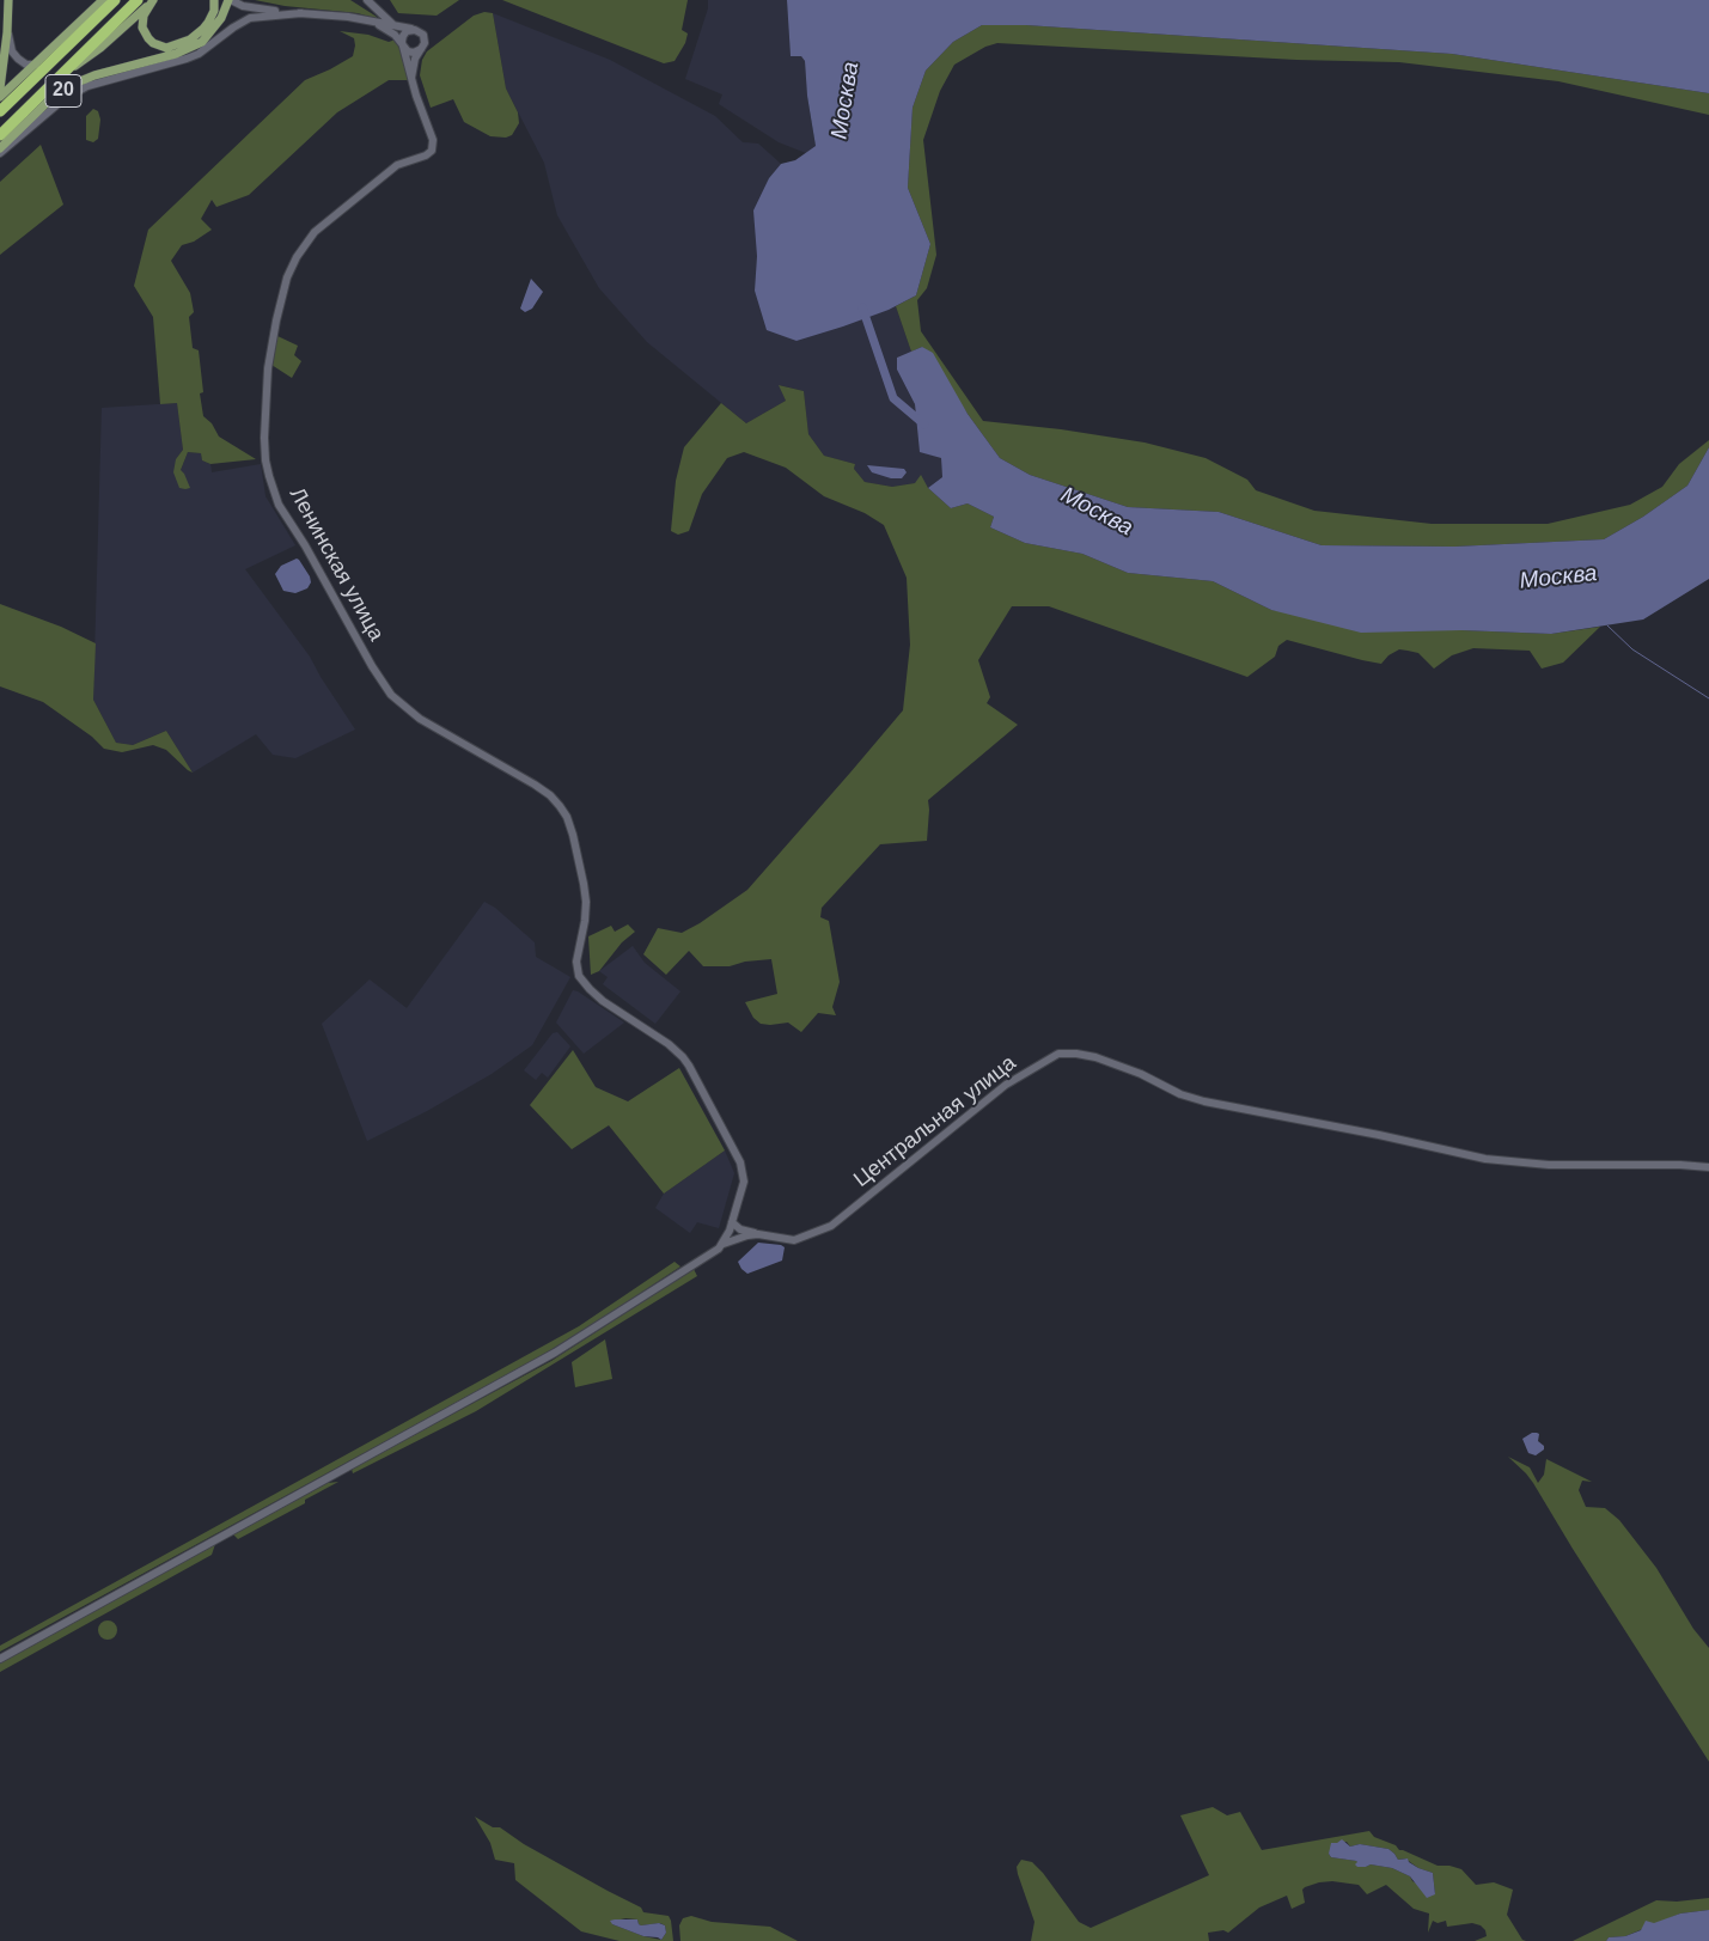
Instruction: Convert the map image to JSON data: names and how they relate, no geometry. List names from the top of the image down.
{
  "streets": {
    "main road": ["20"],
    "street": ["Ленинская улица", "Центральная улица"]
  },
  "water": ["Москва"]
}
